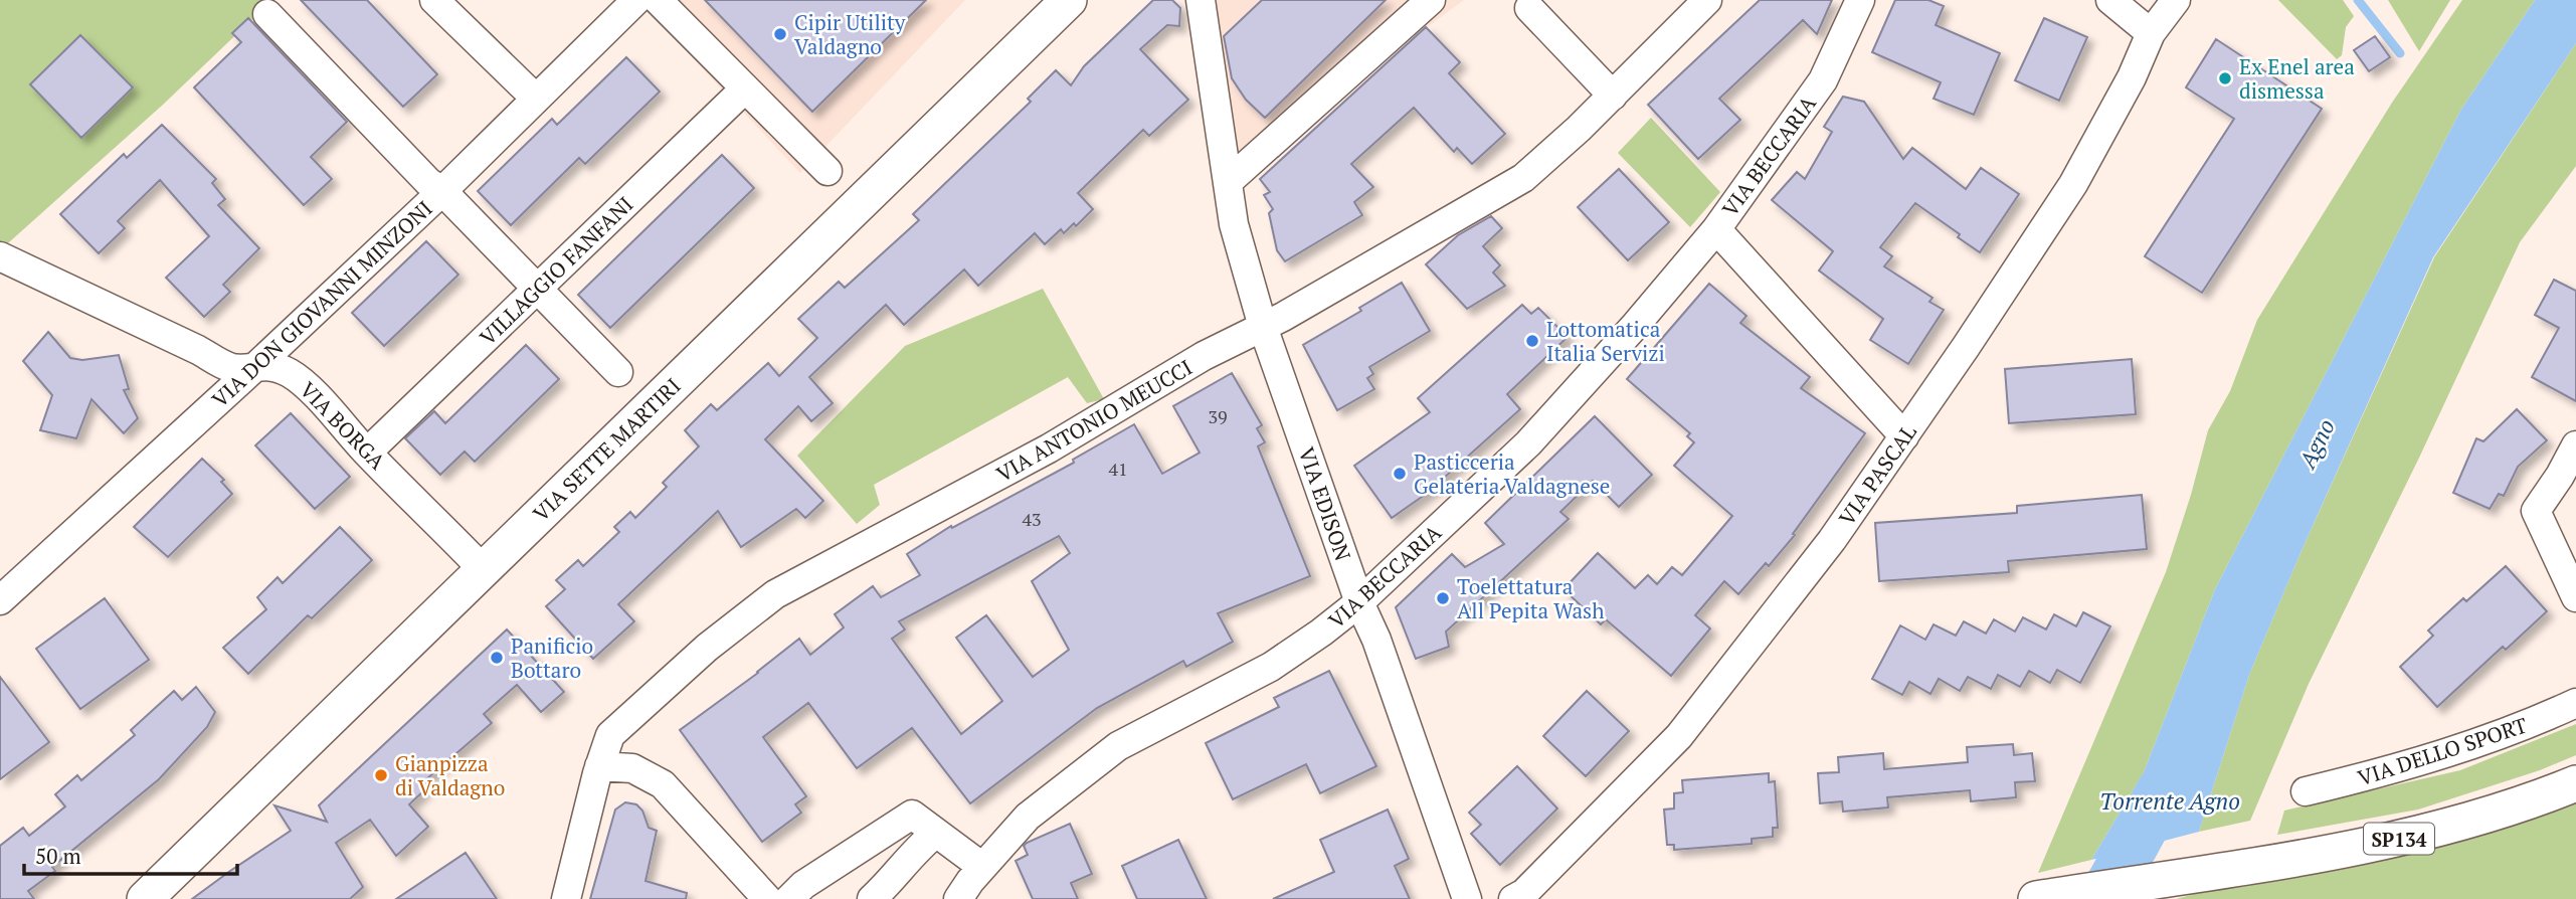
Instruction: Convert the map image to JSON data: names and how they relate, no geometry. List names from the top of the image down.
{
  "streets": {
    "main road": ["VIA SETTE MARTIRI", "SP134"],
    "street": [
      "VIA BECCARIA",
      "VILLAGGIO FANFANI",
      "VIA DON GIOVANNI MINZONI",
      "VIA ANTONIO MEUCCI",
      "VIA BORGA",
      "VIA PASCAL",
      "VIA EDISON",
      "VIA DELLO SPORT"
    ]
  },
  "crossings": [
    ["VIA BECCARIA", "VIA EDISON"],
    ["VILLAGGIO FANFANI", "VIA BORGA"],
    ["VIA DON GIOVANNI MINZONI", "VIA BORGA"],
    ["VIA ANTONIO MEUCCI", "VIA EDISON"],
    ["VIA BORGA", "VIA SETTE MARTIRI"]
  ],
  "water": ["Agno", "Torrente Agno"],
  "places": [
    "Cipir Utility Valdagno",
    "Ex Enel area dismessa",
    "Lottomatica Italia Servizi",
    "Pasticceria Gelateria Valdagnese",
    "Toelettatura All Pepita Wash",
    "Panificio Bottaro",
    "Gianpizza di Valdagno"
  ],
  "house_numbers": ["39", "41", "43"],
  "scale_bar": "50 m"
}
